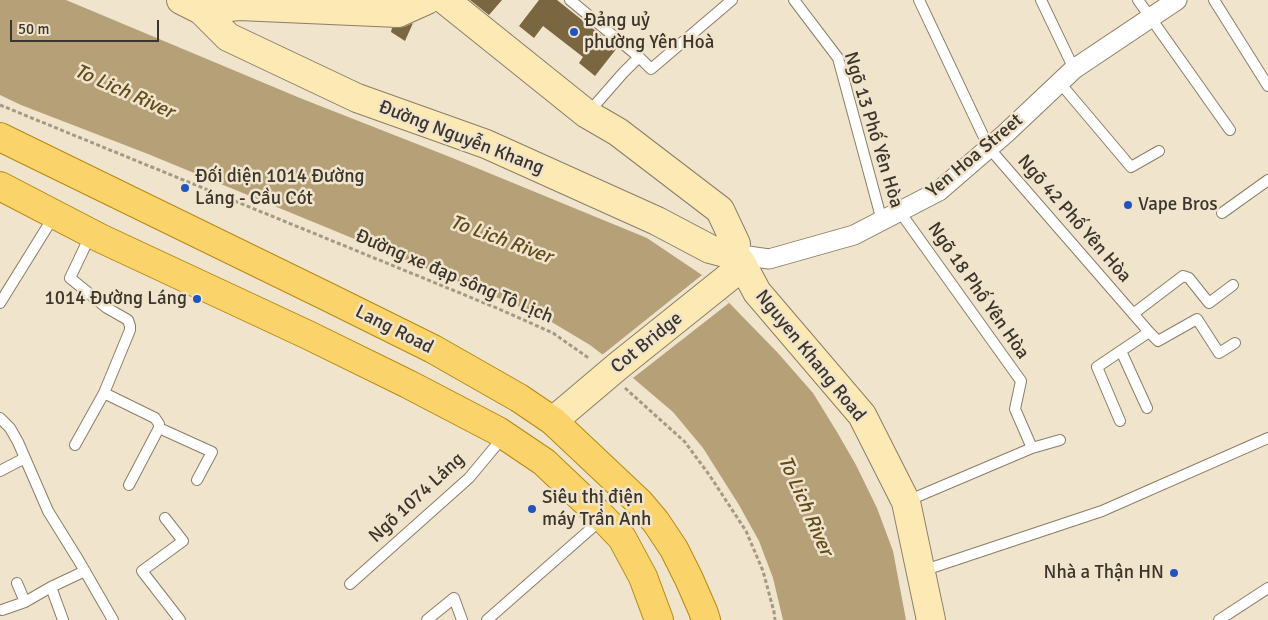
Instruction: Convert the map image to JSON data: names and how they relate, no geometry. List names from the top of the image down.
{
  "streets": {
    "main road": [
      "Đường Nguyễn Khang",
      "Lang Road",
      "Cot Bridge",
      "Nguyen Khang Road"
    ],
    "street": ["Yen Hoa Street"],
    "lane": [
      "Ngõ 13 Phố Yên Hòa",
      "Ngõ 42 Phố Yên Hòa",
      "Ngõ 18 Phố Yên Hòa",
      "Ngõ 1074 Láng"
    ],
    "path": ["Đường xe đạp sông Tô Lịch"]
  },
  "crossings": [
    ["Ngõ 13 Phố Yên Hòa", "Yen Hoa Street"],
    ["Đường Nguyễn Khang", "Yen Hoa Street"],
    ["Đường Nguyễn Khang", "Cot Bridge"],
    ["Đường Nguyễn Khang", "Nguyen Khang Road"],
    ["Yen Hoa Street", "Ngõ 42 Phố Yên Hòa"],
    ["Yen Hoa Street", "Ngõ 18 Phố Yên Hòa"],
    ["Yen Hoa Street", "Cot Bridge"],
    ["Yen Hoa Street", "Nguyen Khang Road"],
    ["Đường xe đạp sông Tô Lịch", "Cot Bridge"],
    ["Lang Road", "Cot Bridge"],
    ["Cot Bridge", "Nguyen Khang Road"]
  ],
  "water": ["To Lich River"],
  "places": [
    "Đảng uỷ phường Yên Hoà",
    "Đối diện 1014 Đường Láng - Cầu Cót",
    "Vape Bros",
    "1014 Đường Láng",
    "Siêu thị điện máy Trần Anh",
    "Nhà a Thận HN"
  ],
  "scale_bar": "50 m"
}
